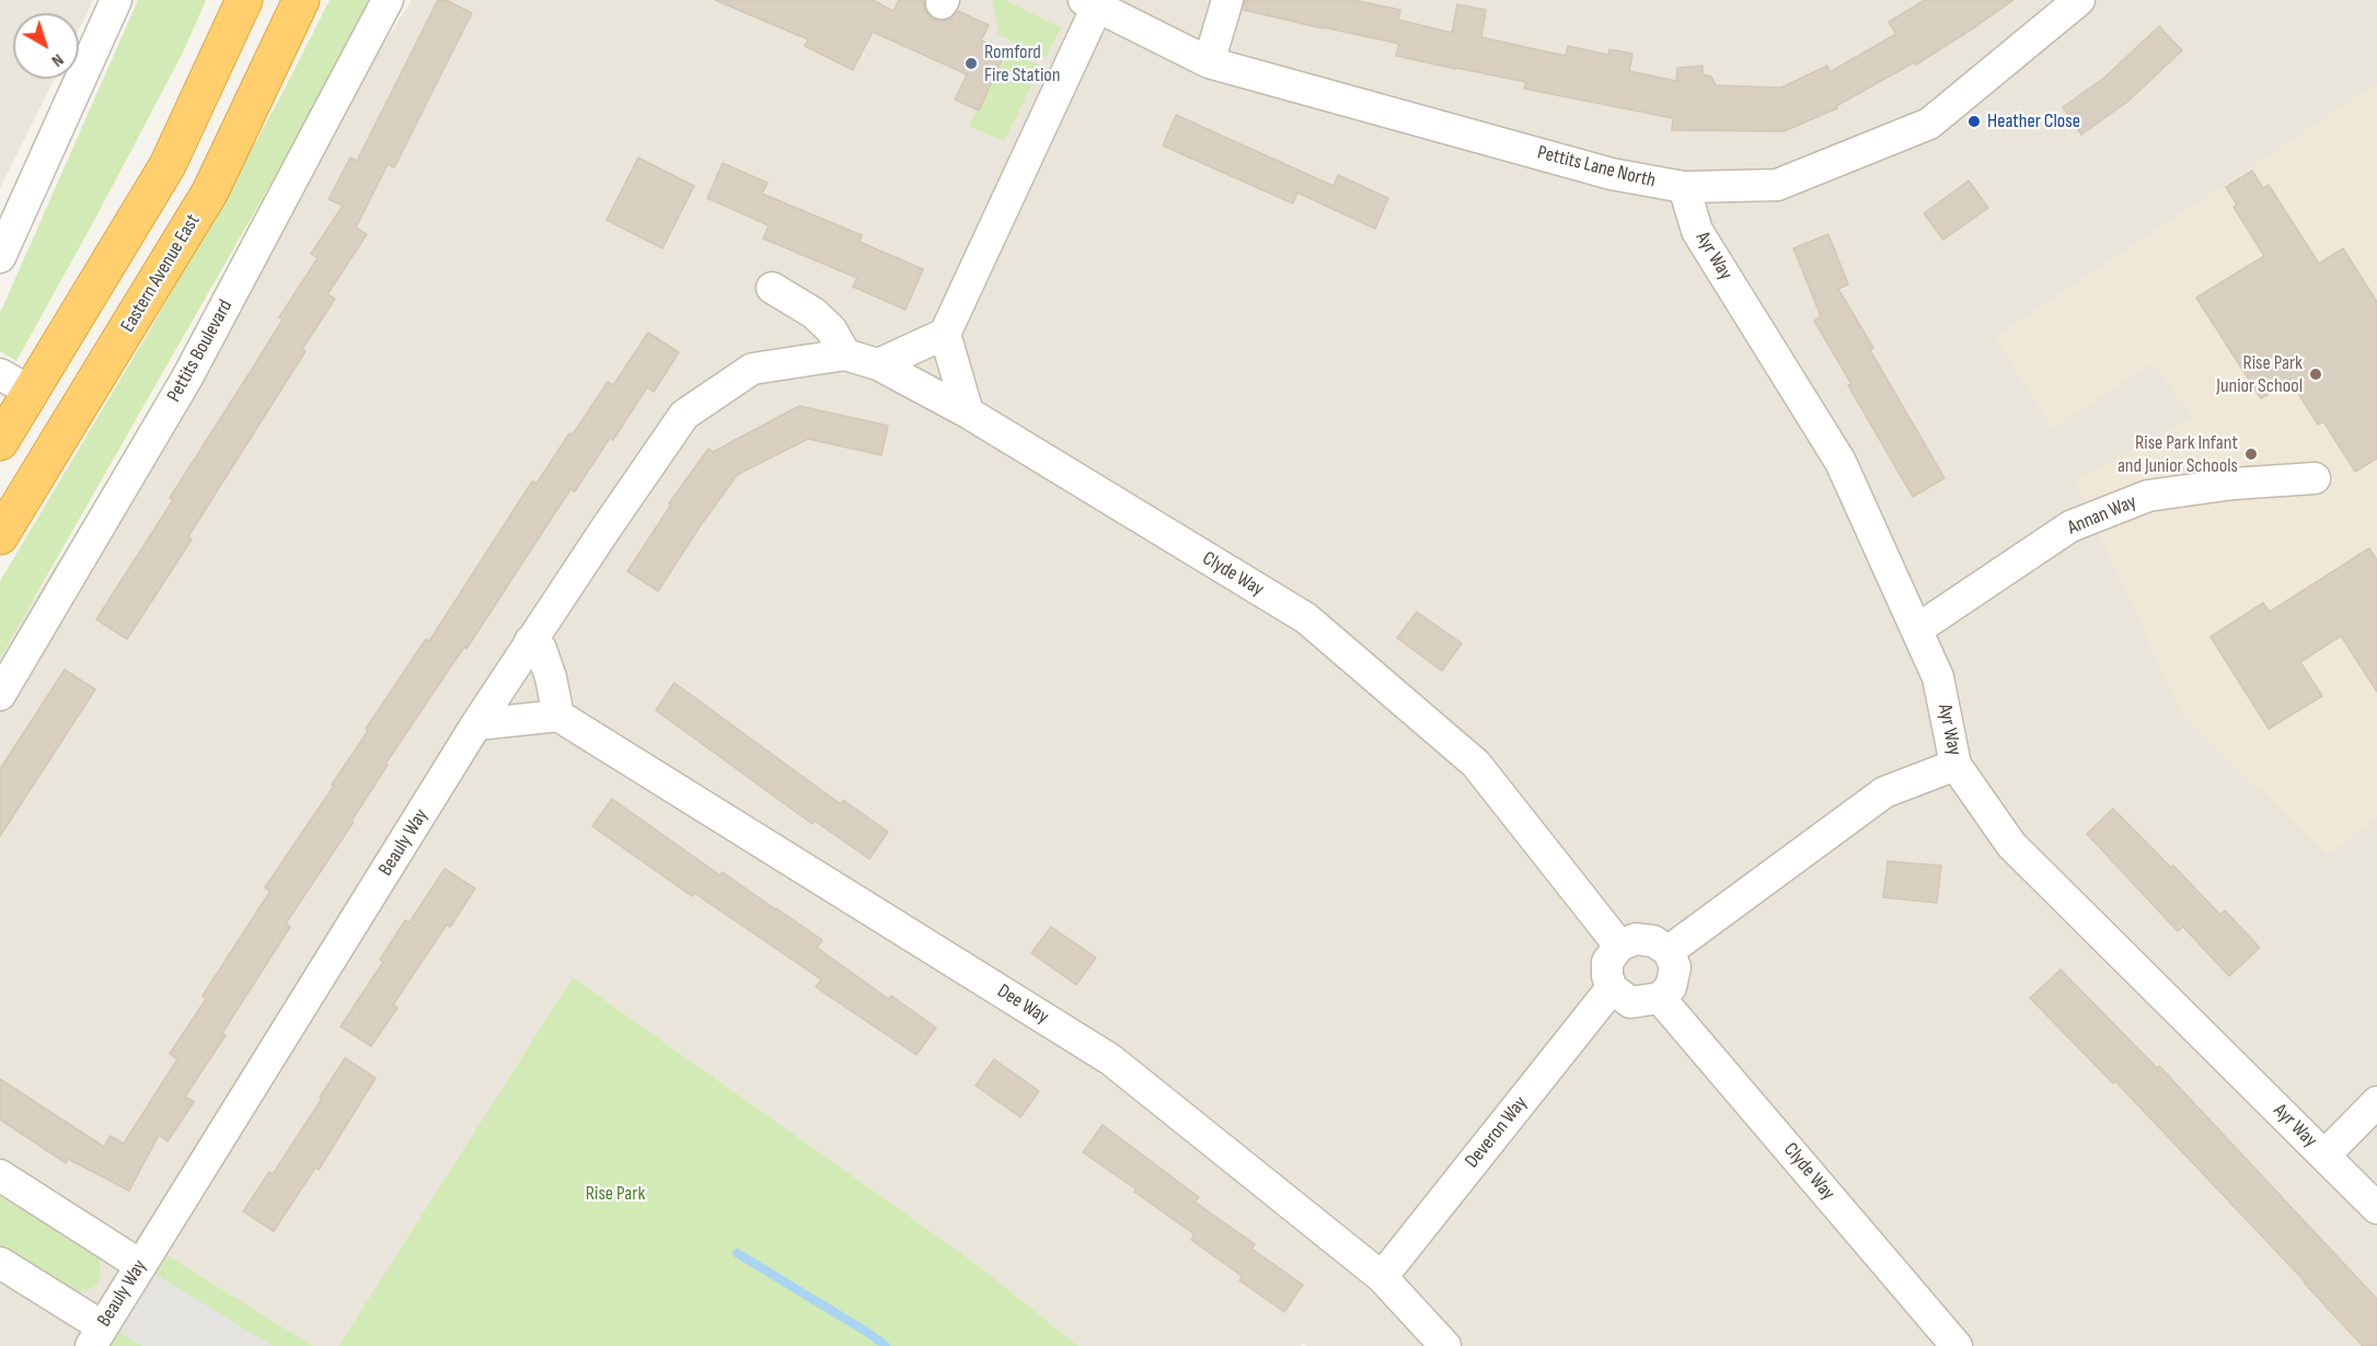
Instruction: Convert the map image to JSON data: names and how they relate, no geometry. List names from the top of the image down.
{
  "streets": {
    "highway": ["Eastern Avenue East"],
    "street": [
      "Pettits Lane North",
      "Ayr Way",
      "Pettits Boulevard",
      "Annan Way",
      "Clyde Way",
      "Beauly Way",
      "Dee Way",
      "Deveron Way"
    ]
  },
  "crossings": [
    ["Pettits Lane North", "Ayr Way"],
    ["Ayr Way", "Annan Way"],
    ["Clyde Way", "Beauly Way"],
    ["Clyde Way", "Deveron Way"],
    ["Dee Way", "Deveron Way"]
  ],
  "parks": ["Rise Park"],
  "places": [
    "Romford Fire Station",
    "Heather Close",
    "Rise Park Junior School",
    "Rise Park Infant and Junior Schools"
  ],
  "north": "bottom right"
}
